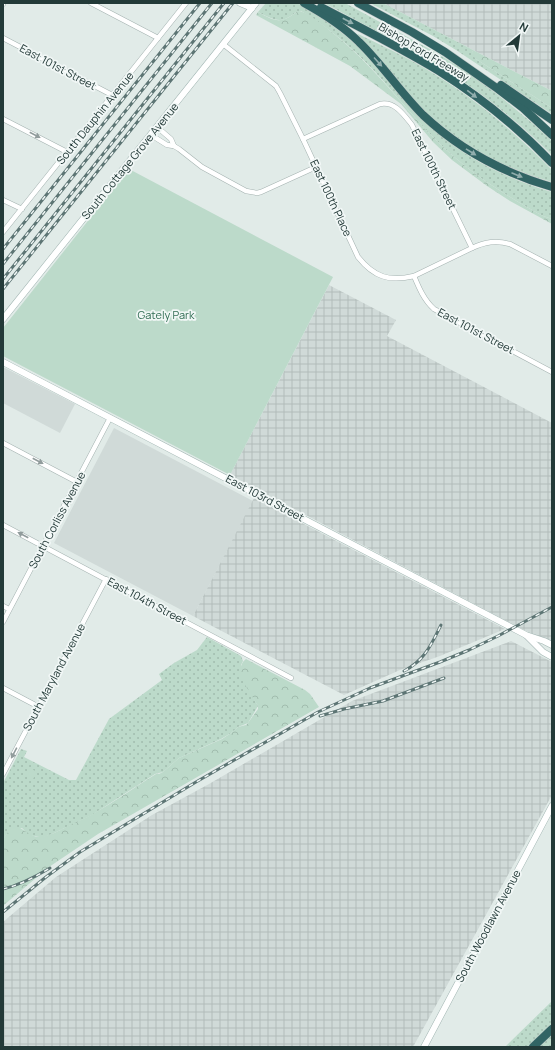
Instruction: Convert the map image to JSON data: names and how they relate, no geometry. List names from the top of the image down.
{
  "streets": {
    "highway": ["Bishop Ford Freeway"],
    "street": [
      "East 101st Street",
      "South Dauphin Avenue",
      "South Cottage Grove Avenue",
      "East 100th Street",
      "East 100th Place",
      "East 103rd Street",
      "South Corliss Avenue",
      "East 104th Street",
      "South Maryland Avenue",
      "South Woodlawn Avenue"
    ]
  },
  "crossings": [
    ["East 101st Street", "South Dauphin Avenue"],
    ["East 101st Street", "East 100th Place"],
    ["South Cottage Grove Avenue", "East 100th Place"],
    ["East 100th Street", "East 100th Place"],
    ["East 103rd Street", "South Corliss Avenue"],
    ["South Corliss Avenue", "East 104th Street"],
    ["East 104th Street", "South Maryland Avenue"]
  ],
  "parks": ["Gately Park"],
  "north": "top right"
}
